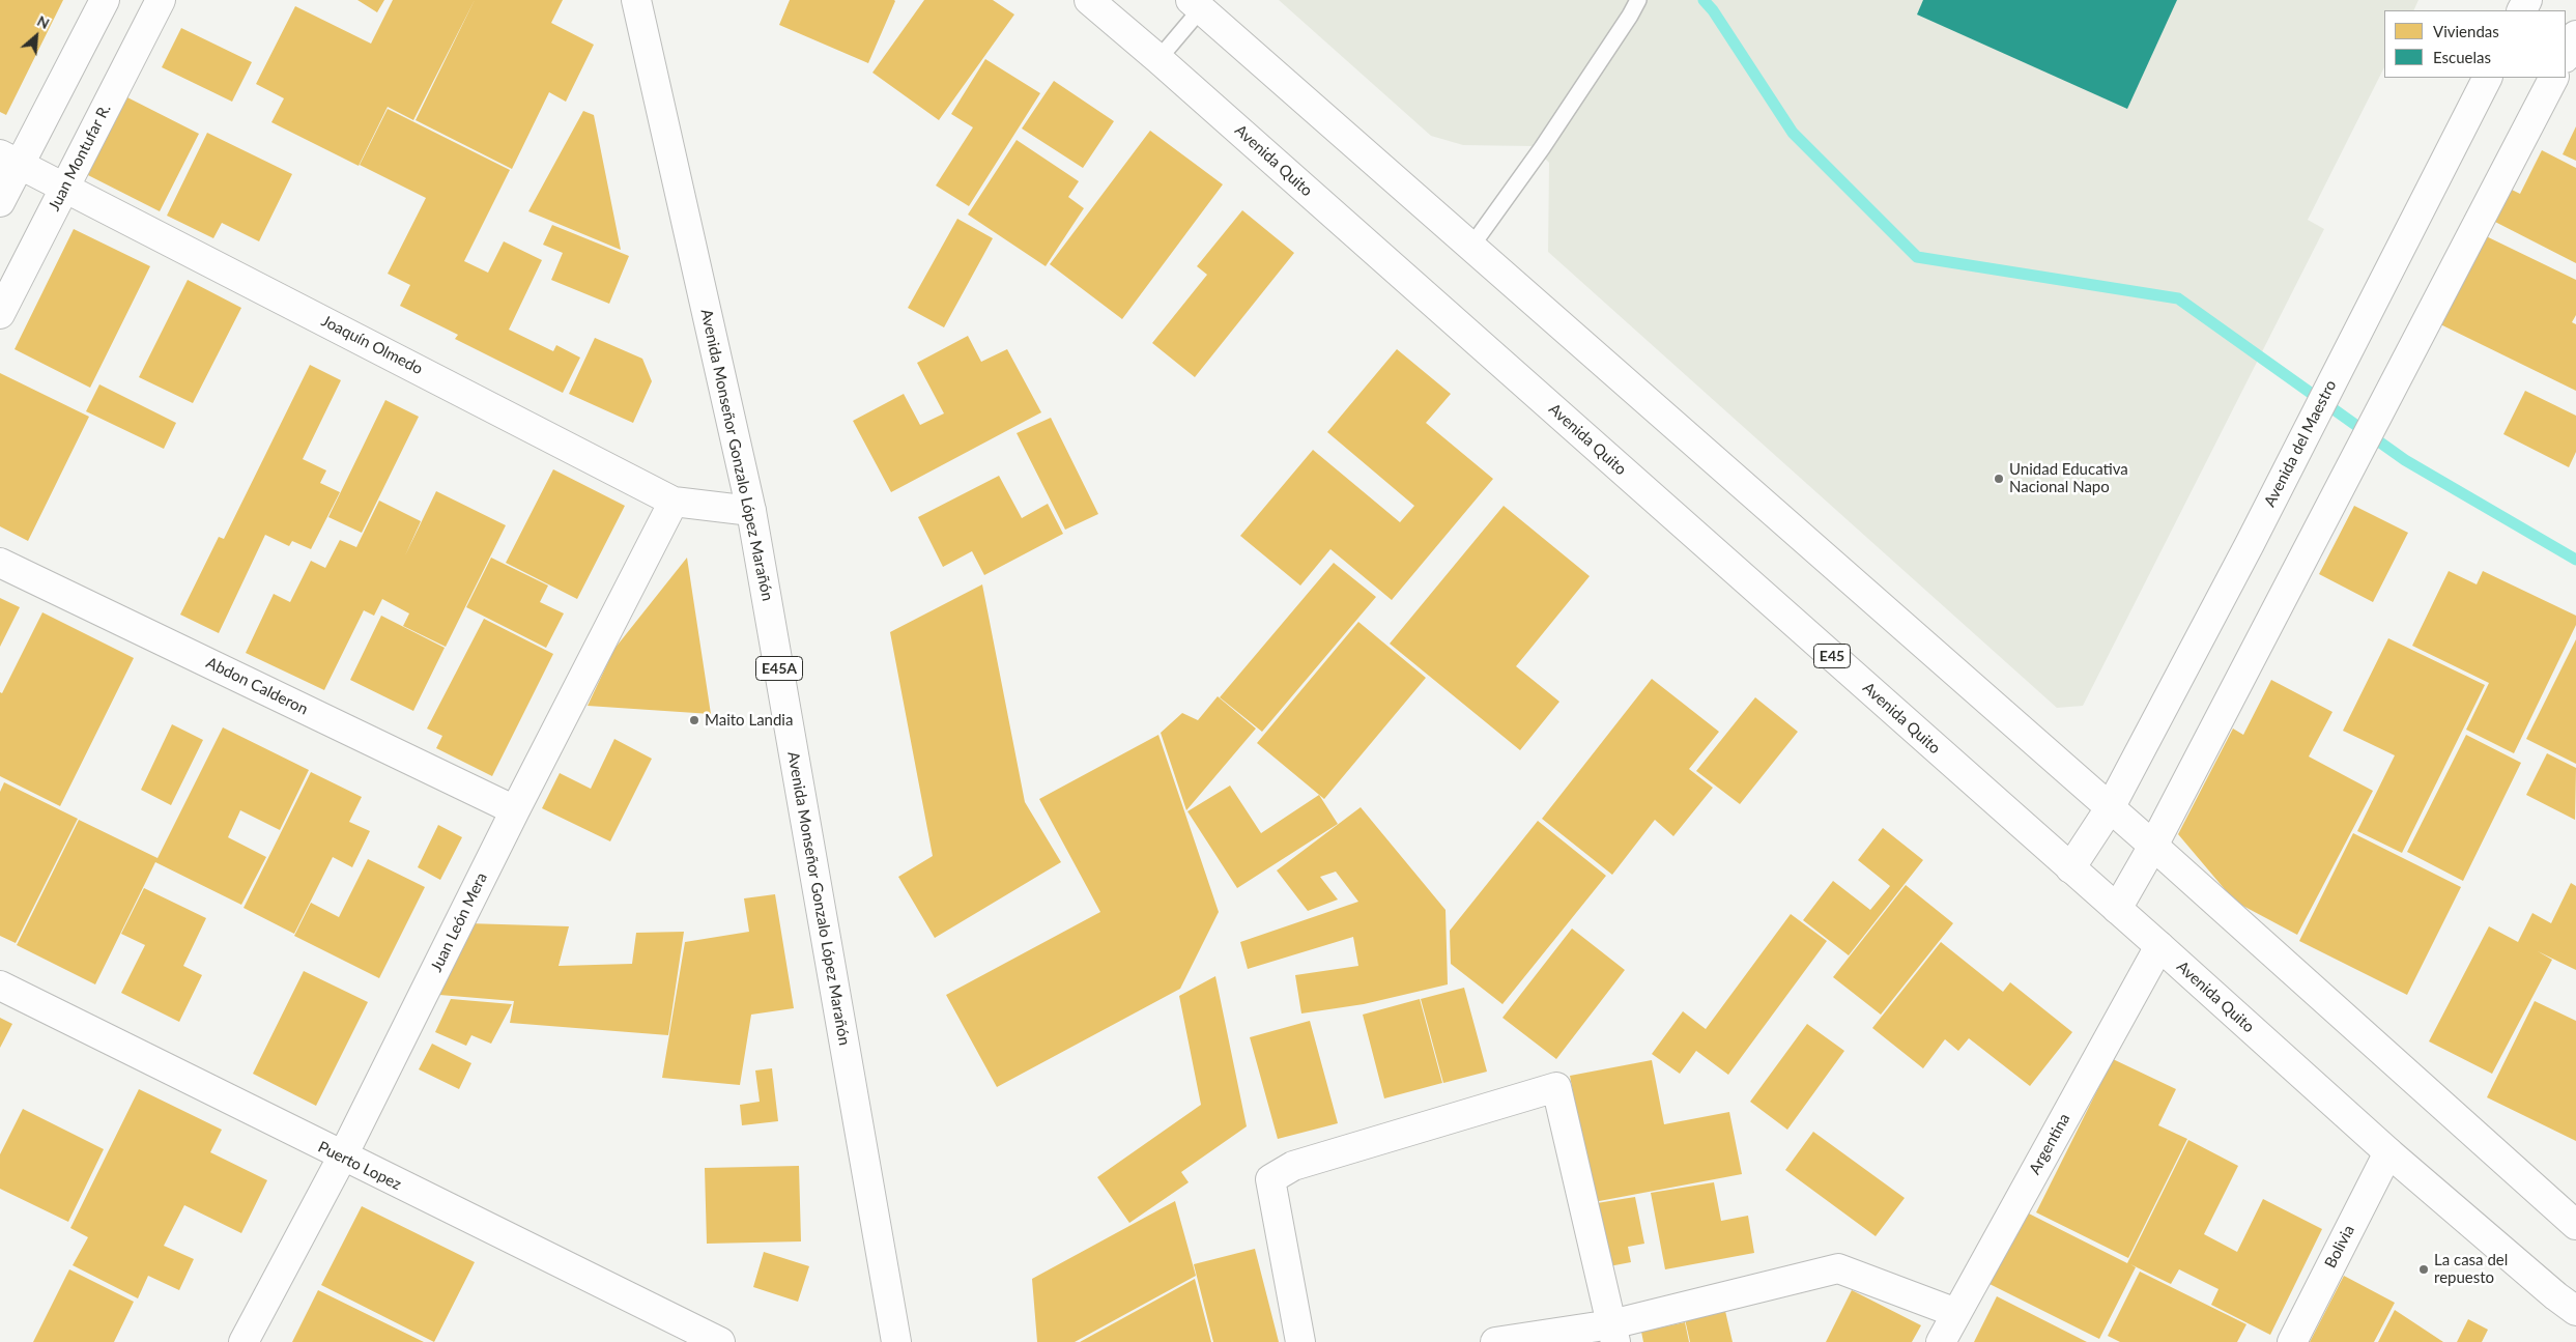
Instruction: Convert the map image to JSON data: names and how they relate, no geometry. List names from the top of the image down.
{
  "streets": {
    "main road": [
      "Juan Montufar R.",
      "Avenida Quito",
      "Joaquín Olmedo",
      "Avenida del Maestro",
      "Avenida Monseñor Gonzalo López Marañón",
      "E45",
      "E45A",
      "Abdon Calderon",
      "Juan León Mera",
      "Argentina",
      "Puerto Lopez",
      "Bolivia"
    ]
  },
  "crossings": [
    ["Juan Montufar R.", "Joaquín Olmedo"],
    ["Avenida Quito", "Avenida del Maestro"],
    ["Avenida Quito", "Argentina"],
    ["Avenida Quito", "Bolivia"],
    ["Joaquín Olmedo", "Avenida Monseñor Gonzalo López Marañón"],
    ["Joaquín Olmedo", "Juan León Mera"],
    ["Abdon Calderon", "Juan León Mera"],
    ["Juan León Mera", "Puerto Lopez"]
  ],
  "places": ["Unidad Educativa Nacional Napo", "Maito Landia", "La casa del repuesto"],
  "legend": ["Viviendas", "Escuelas"],
  "north": "top right"
}
